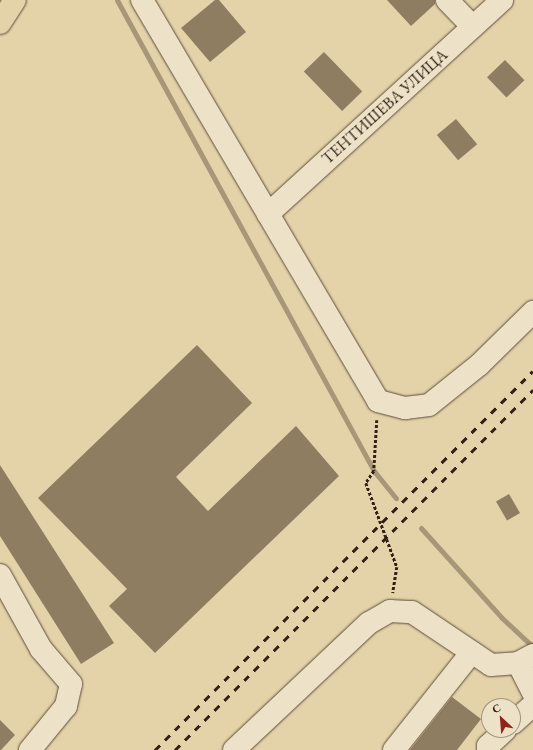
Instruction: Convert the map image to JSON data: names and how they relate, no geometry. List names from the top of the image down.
{
  "streets": {
    "street": ["ТЕНТИШЕВА УЛИЦА"]
  },
  "north": "top left"
}
